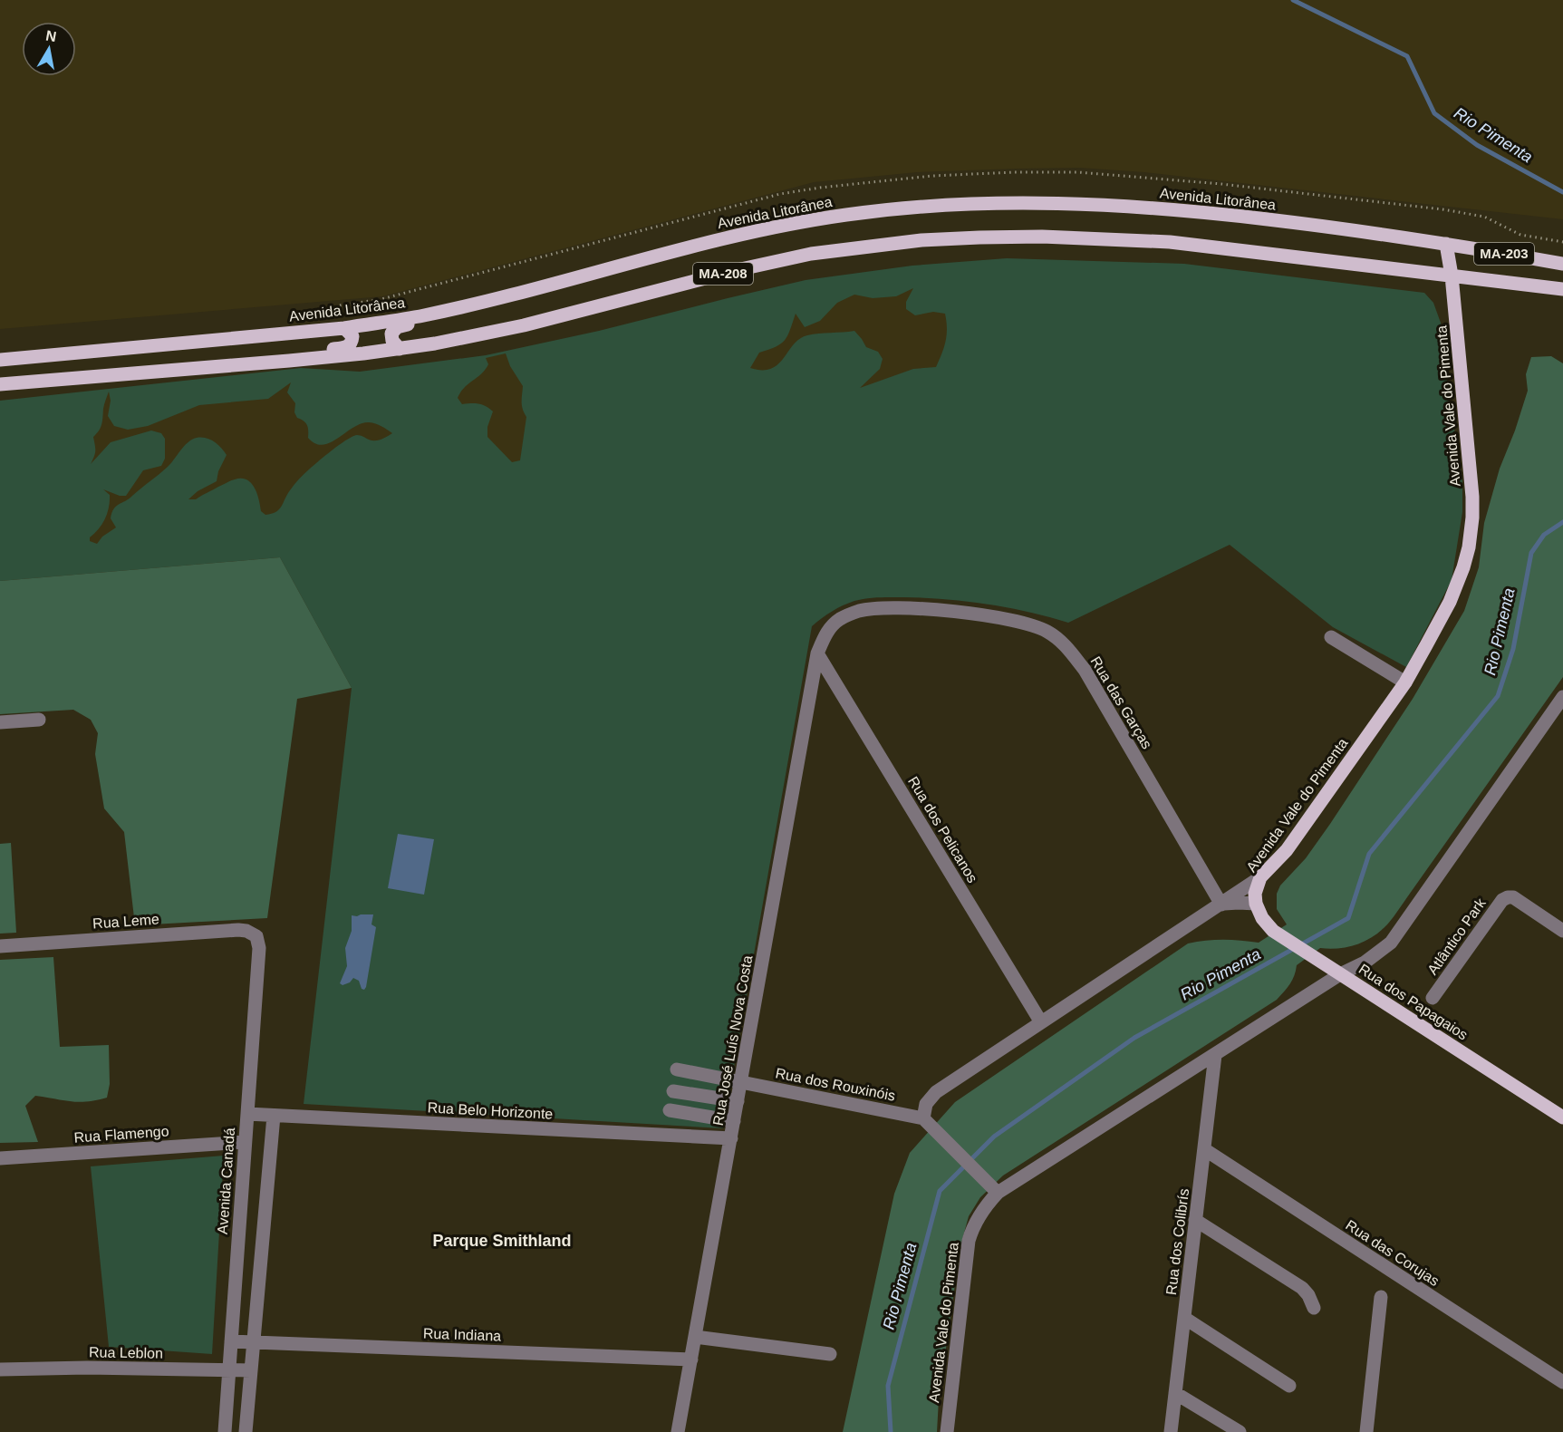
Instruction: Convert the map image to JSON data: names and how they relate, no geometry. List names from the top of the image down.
{
  "streets": {
    "main road": [
      "Avenida Litorânea",
      "MA-203",
      "MA-208",
      "Avenida Vale do Pimenta",
      "Rua dos Papagaios"
    ],
    "street": [
      "Rua das Garças",
      "Rua dos Pelicanos",
      "Rua Leme",
      "Atlântico Park",
      "Rua José Luís Nova Costa",
      "Rua dos Rouxinóis",
      "Rua Belo Horizonte",
      "Rua Flamengo",
      "Avenida Canadá",
      "Rua dos Colibrís",
      "Rua das Corujas",
      "Rua Indiana",
      "Rua Leblon"
    ]
  },
  "crossings": [
    ["Avenida Litorânea", "Avenida Vale do Pimenta"],
    ["MA-203", "MA-208"],
    ["MA-203", "Avenida Vale do Pimenta"],
    ["MA-208", "Avenida Vale do Pimenta"],
    ["Avenida Vale do Pimenta", "Rua dos Papagaios"],
    ["Avenida Vale do Pimenta", "Rua dos Colibrís"],
    ["Rua das Garças", "Rua dos Pelicanos"],
    ["Rua das Garças", "Rua José Luís Nova Costa"],
    ["Rua dos Pelicanos", "Rua José Luís Nova Costa"],
    ["Rua Leme", "Avenida Canadá"],
    ["Rua José Luís Nova Costa", "Rua dos Rouxinóis"],
    ["Rua José Luís Nova Costa", "Rua Belo Horizonte"],
    ["Rua José Luís Nova Costa", "Rua Indiana"],
    ["Rua Belo Horizonte", "Avenida Canadá"],
    ["Rua Flamengo", "Avenida Canadá"],
    ["Avenida Canadá", "Rua Indiana"],
    ["Avenida Canadá", "Rua Leblon"],
    ["Rua dos Colibrís", "Rua das Corujas"]
  ],
  "districts": ["Parque Smithland"],
  "water": ["Rio Pimenta"],
  "north": "top"
}
